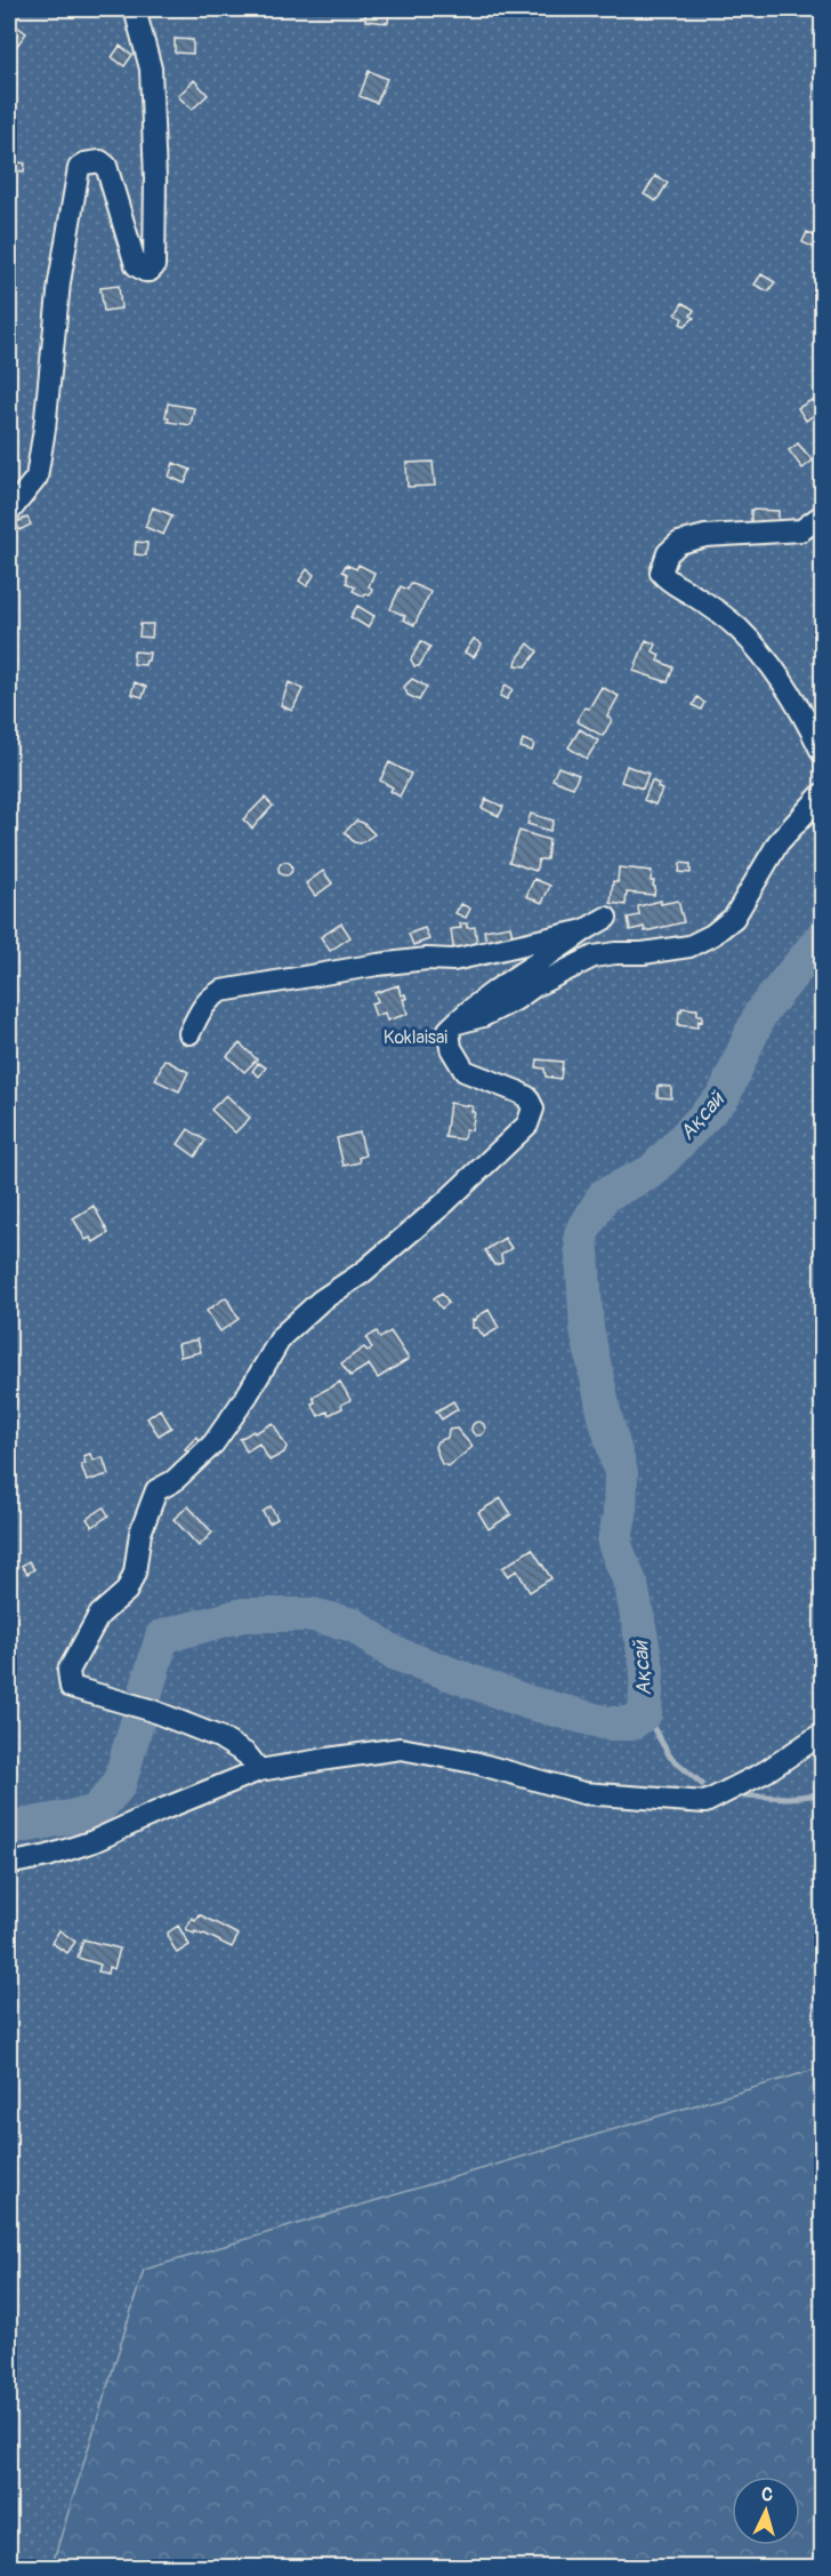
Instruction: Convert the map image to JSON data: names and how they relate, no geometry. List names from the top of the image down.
{
  "water": ["Ақсай"],
  "parks": ["Koklaisai"],
  "north": "top"
}
